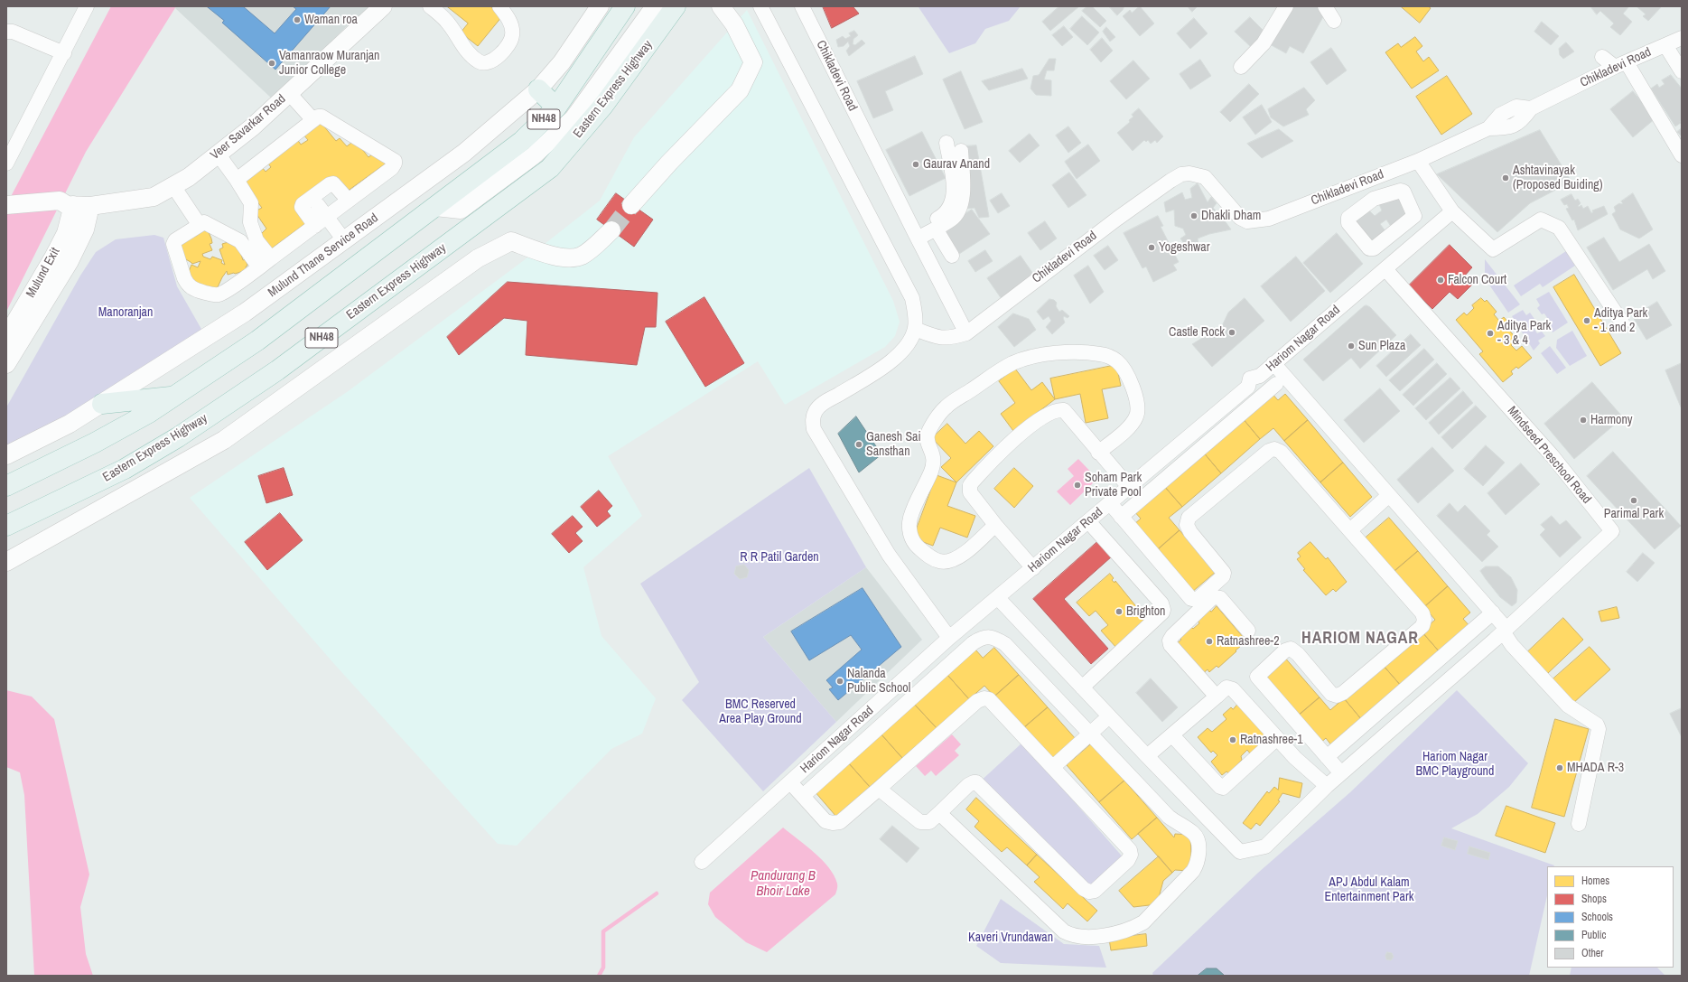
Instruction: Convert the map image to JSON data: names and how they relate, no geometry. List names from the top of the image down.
{
  "streets": {
    "highway": ["Eastern Express Highway", "NH48"],
    "street": [
      "Chikladevi Road",
      "Veer Savarkar Road",
      "Mulund Thane Service Road",
      "Mulund Exit",
      "Hariom Nagar Road",
      "Mindseed Preschool Road"
    ]
  },
  "crossings": [
    ["Veer Savarkar Road", "Mulund Exit"],
    ["Hariom Nagar Road", "Mindseed Preschool Road"]
  ],
  "districts": ["HARIOM NAGAR"],
  "water": ["Pandurang B Bhoir Lake"],
  "parks": [
    "Manoranjan",
    "R R Patil Garden",
    "BMC Reserved Area Play Ground",
    "Hariom Nagar BMC Playground",
    "APJ Abdul Kalam Entertainment Park",
    "Kaveri Vrundawan"
  ],
  "places": [
    "Waman roa",
    "Vamanraow Muranjan Junior College",
    "Gaurav Anand",
    "Ashtavinayak (Proposed Buiding)",
    "Dhakli Dham",
    "Yogeshwar",
    "Falcon Court",
    "Aditya Park - 1 and 2",
    "Castle Rock",
    "Aditya Park - 3 & 4",
    "Sun Plaza",
    "Harmony",
    "Ganesh Sai Sansthan",
    "Soham Park Private Pool",
    "Parimal Park",
    "Brighton",
    "Ratnashree-2",
    "Nalanda Public School",
    "Ratnashree-1",
    "MHADA R-3"
  ],
  "legend": [
    "Homes",
    "Shops",
    "Schools",
    "Public",
    "Other"
  ]
}
